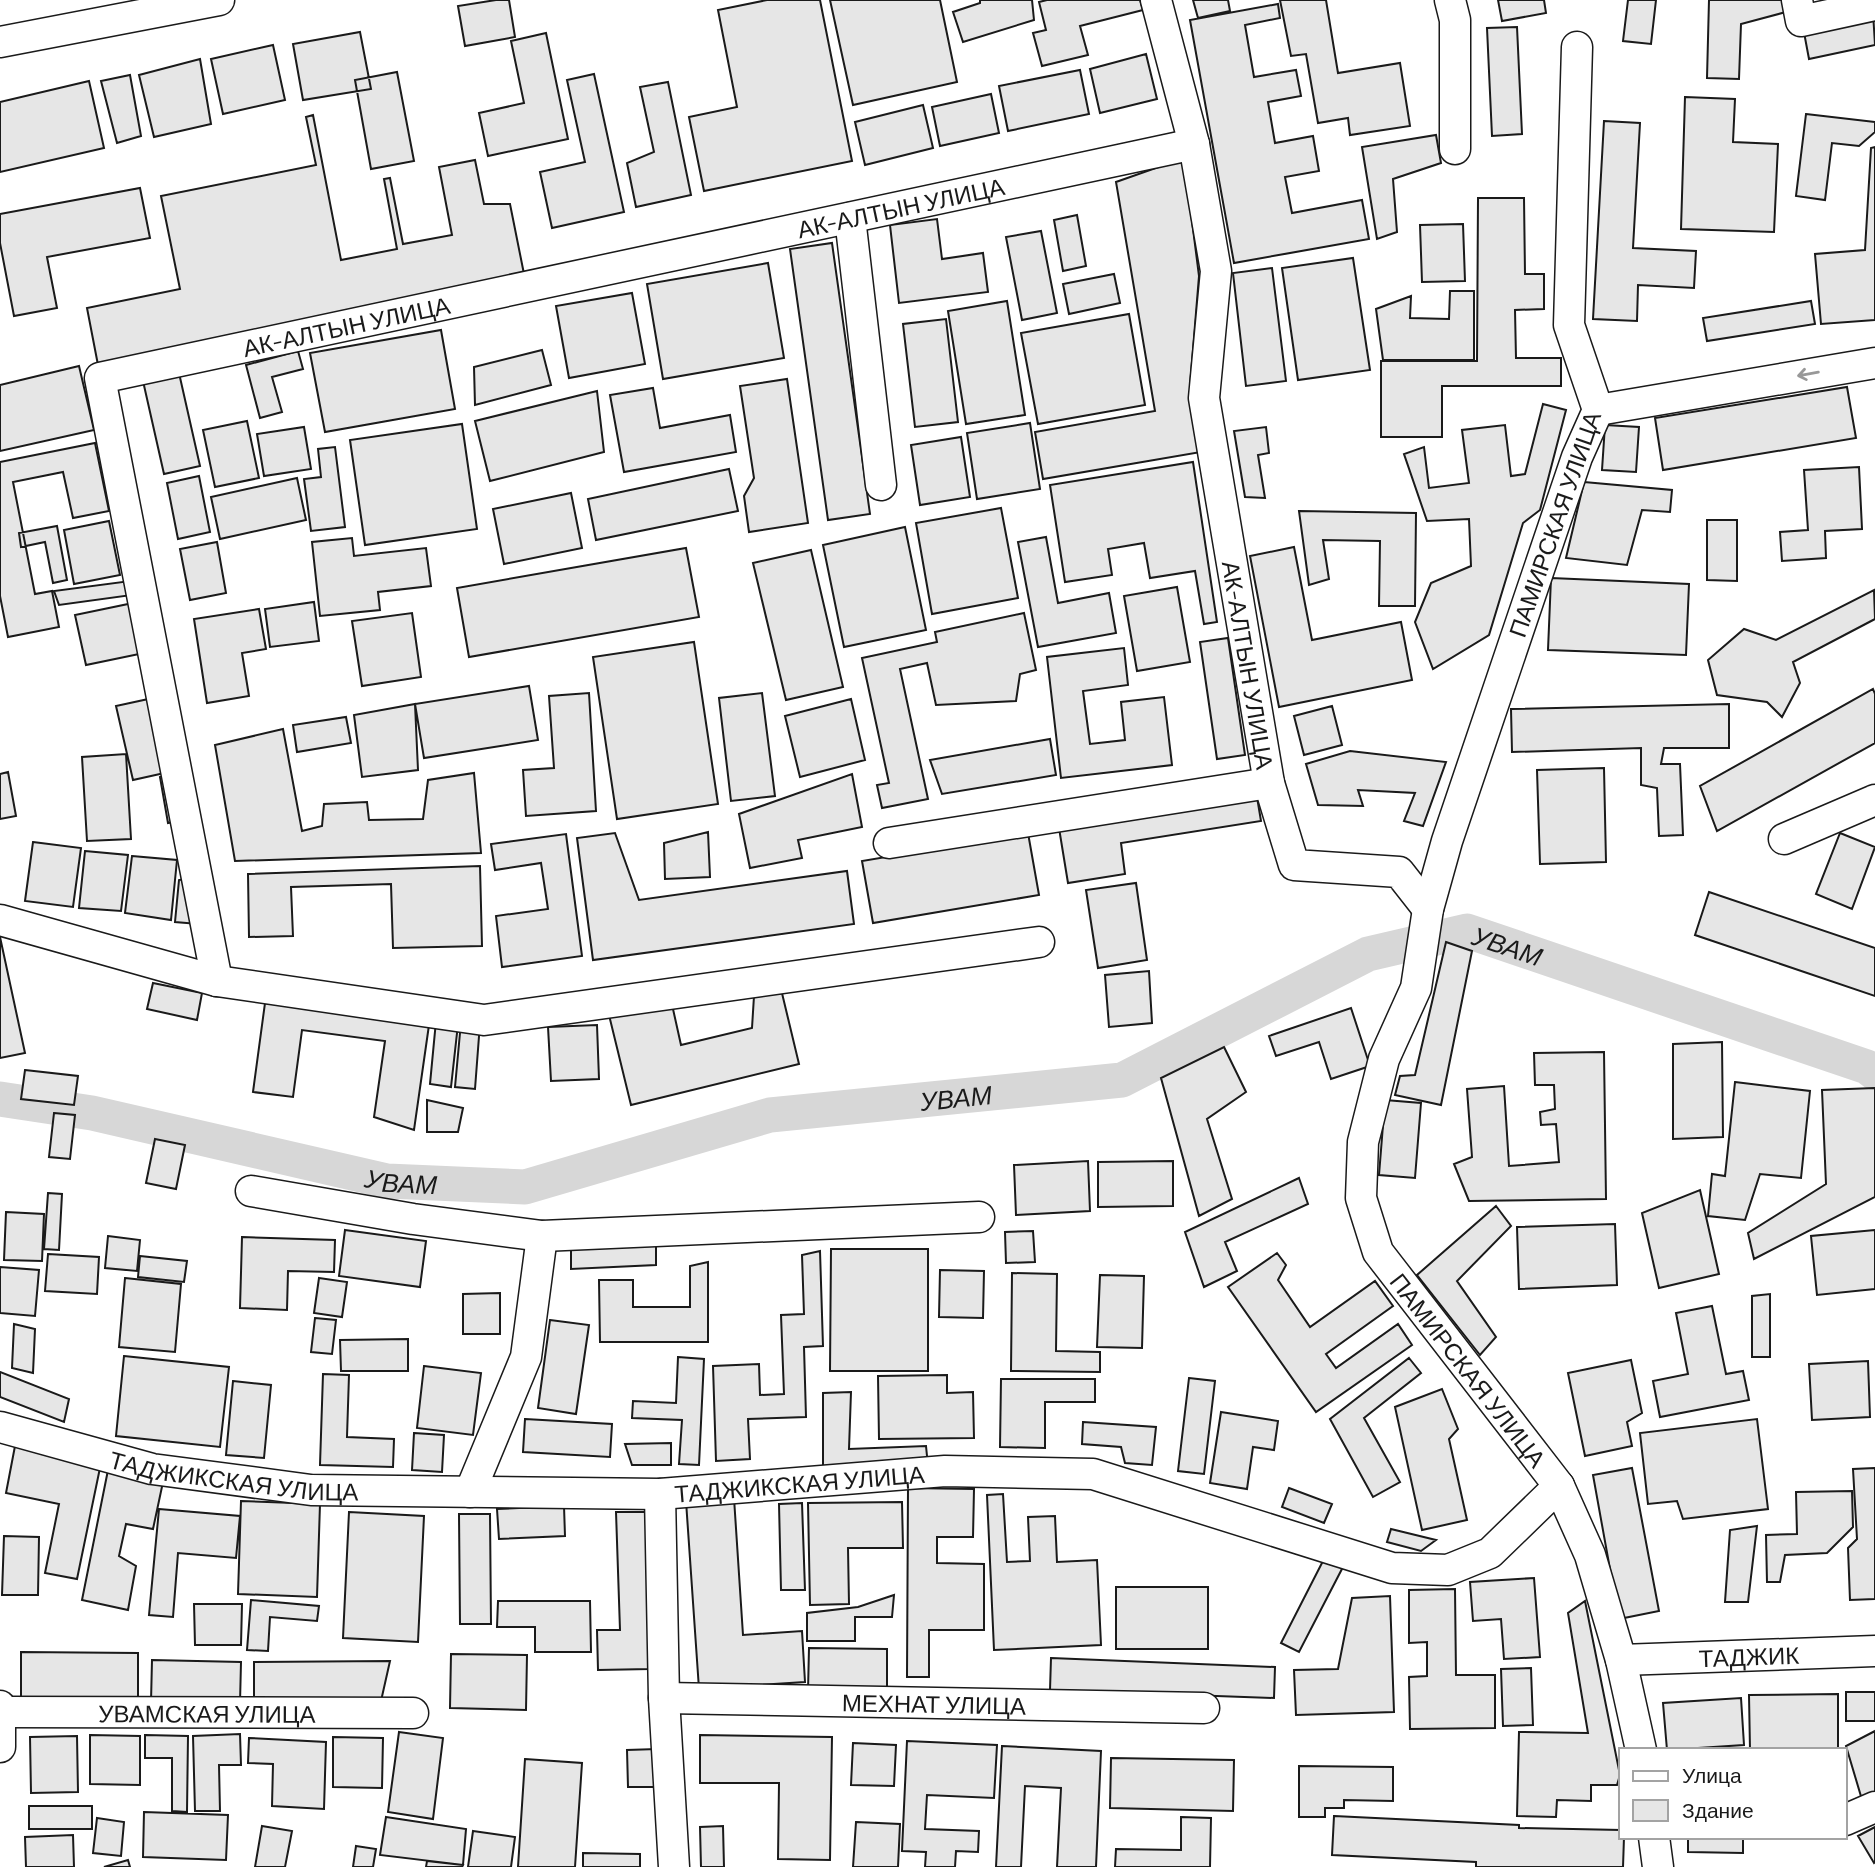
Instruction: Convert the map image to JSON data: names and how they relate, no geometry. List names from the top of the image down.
{
  "streets": {
    "street": [
      "АК-АЛТЫН УЛИЦА",
      "ПАМИРСКАЯ УЛИЦА",
      "ТАДЖИКСКАЯ УЛИЦА",
      "ТАДЖИК",
      "МЕХНАТ УЛИЦА",
      "УВАМСКАЯ УЛИЦА"
    ]
  },
  "crossings": [
    ["АК-АЛТЫН УЛИЦА", "ПАМИРСКАЯ УЛИЦА"],
    ["ПАМИРСКАЯ УЛИЦА", "ТАДЖИКСКАЯ УЛИЦА"],
    ["ПАМИРСКАЯ УЛИЦА", "ТАДЖИК"]
  ],
  "water": ["УВАМ"],
  "legend": ["Улица", "Здание"]
}
